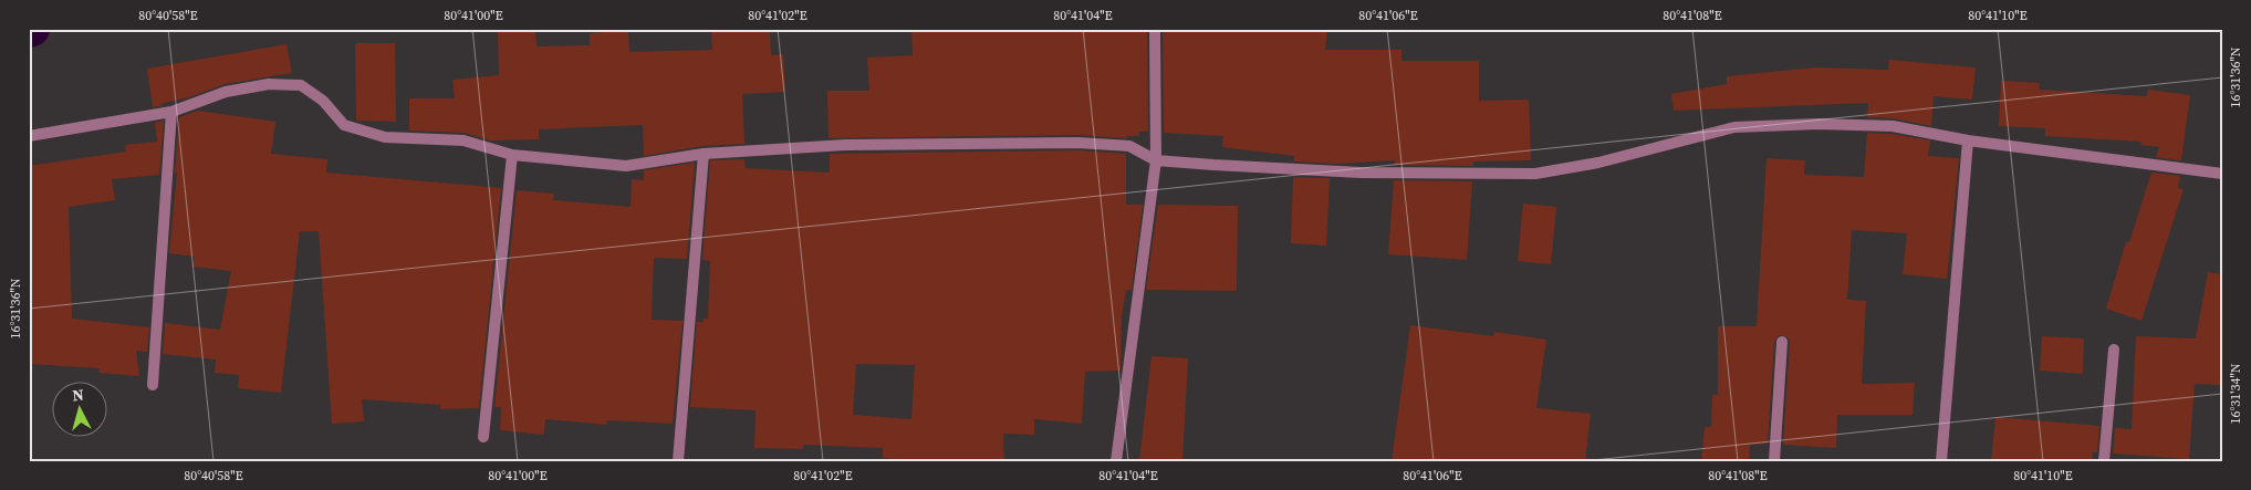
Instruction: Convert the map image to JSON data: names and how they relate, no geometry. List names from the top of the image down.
{
  "north": "top",
  "coordinates": [
    "80°40'58\"E",
    "80°41'00\"E",
    "80°41'02\"E",
    "80°41'04\"E",
    "80°41'06\"E",
    "80°41'08\"E",
    "80°41'10\"E",
    "16°31'36\"N",
    "16°31'34\"N"
  ]
}
